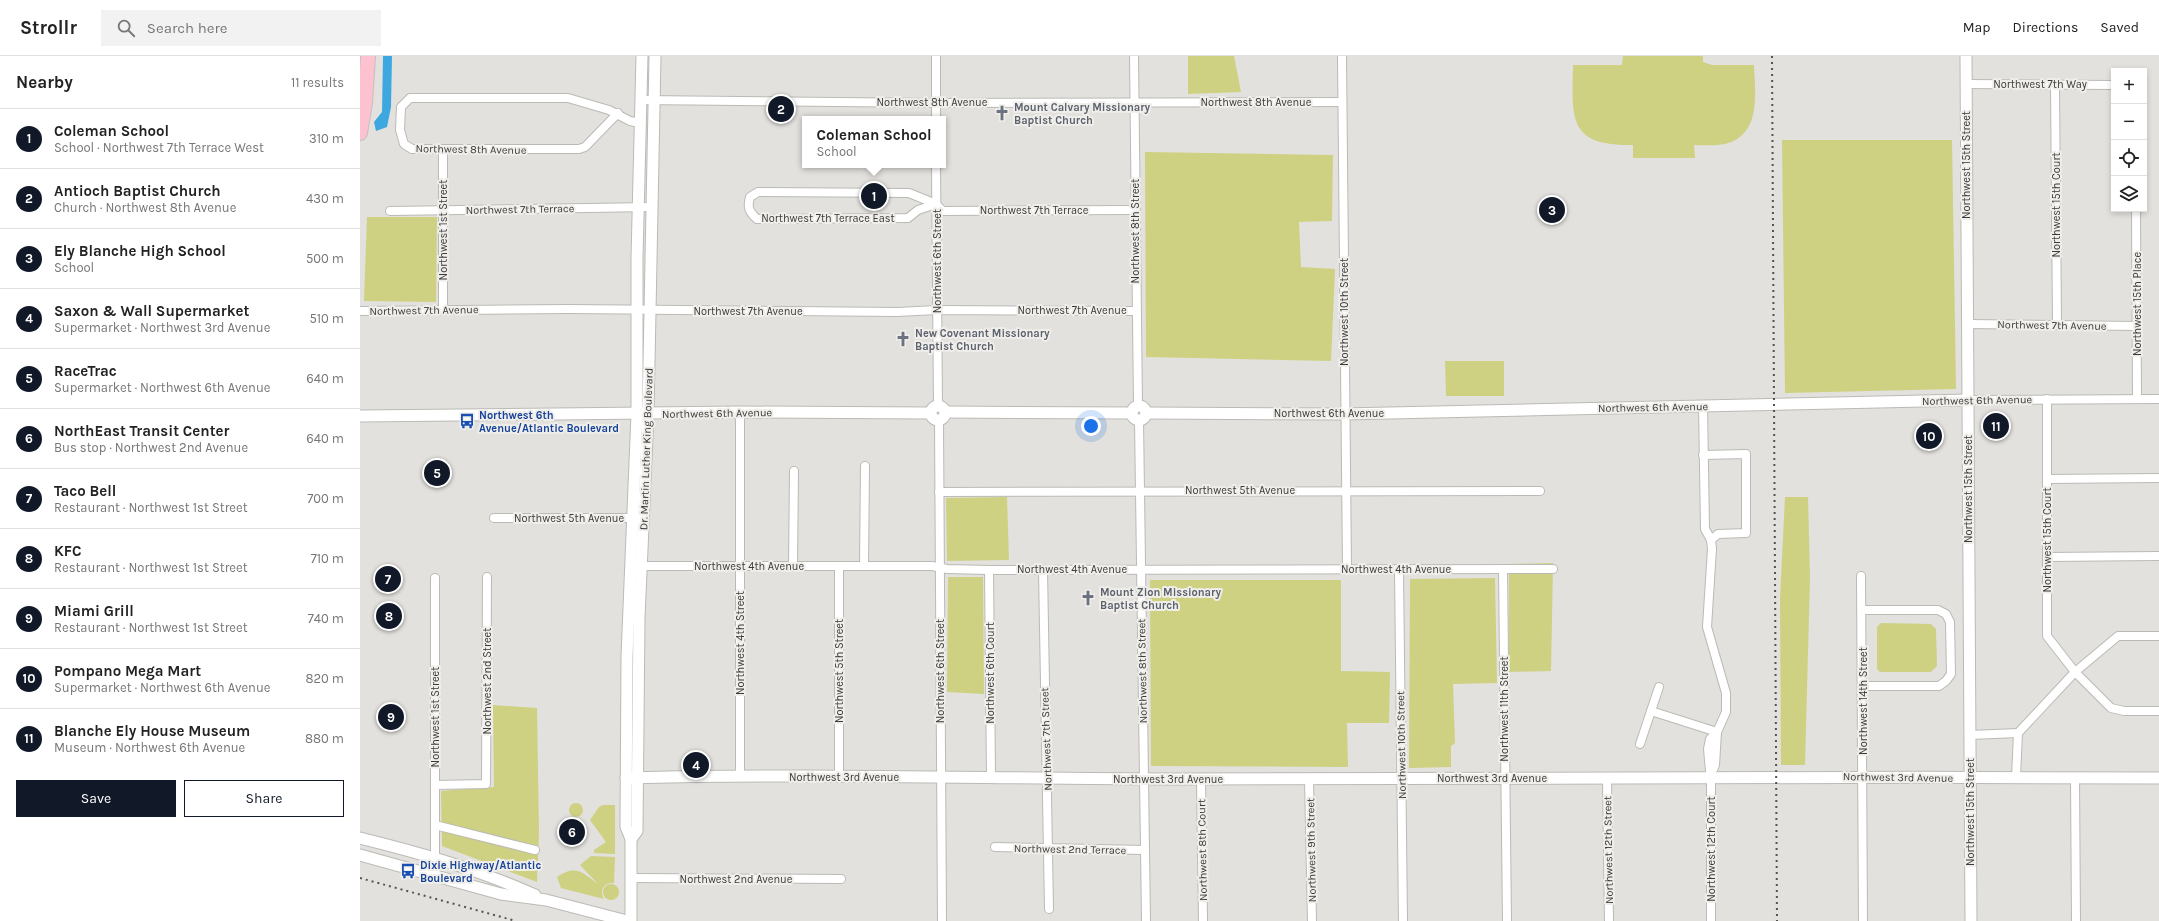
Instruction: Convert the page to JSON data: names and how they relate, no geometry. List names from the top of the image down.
{
  "streets": {
    "street": [
      "Northwest 7th Way",
      "Northwest 8th Avenue",
      "Northwest 15th Street",
      "Northwest 15th Court",
      "Northwest 7th Terrace",
      "Northwest 7th Terrace East",
      "Northwest 1st Street",
      "Northwest 8th Street",
      "Northwest 6th Street",
      "Northwest 15th Place",
      "Northwest 7th Avenue",
      "Northwest 10th Street",
      "Northwest 6th Avenue",
      "Dr. Martin Luther King Boulevard",
      "Northwest 5th Avenue",
      "Northwest 4th Avenue",
      "Northwest 4th Street",
      "Northwest 5th Street",
      "Northwest 6th Court",
      "Northwest 2nd Street",
      "Northwest 14th Street",
      "Northwest 11th Street",
      "Northwest 7th Street",
      "Northwest 3rd Avenue",
      "Northwest 2nd Terrace",
      "Northwest 12th Court",
      "Northwest 8th Court",
      "Northwest 9th Street",
      "Northwest 12th Street",
      "Northwest 2nd Avenue"
    ]
  },
  "crossings": [
    ["Northwest 7th Way", "Northwest 15th Street"],
    ["Northwest 7th Way", "Northwest 15th Court"],
    ["Northwest 8th Avenue", "Northwest 1st Street"],
    ["Northwest 8th Avenue", "Northwest 8th Street"],
    ["Northwest 8th Avenue", "Northwest 10th Street"],
    ["Northwest 8th Avenue", "Dr. Martin Luther King Boulevard"],
    ["Northwest 15th Street", "Northwest 7th Avenue"],
    ["Northwest 15th Street", "Northwest 6th Avenue"],
    ["Northwest 15th Street", "Northwest 3rd Avenue"],
    ["Northwest 15th Court", "Northwest 7th Avenue"],
    ["Northwest 15th Court", "Northwest 6th Avenue"],
    ["Northwest 7th Terrace", "Northwest 7th Terrace East"],
    ["Northwest 7th Terrace", "Northwest 1st Street"],
    ["Northwest 7th Terrace", "Northwest 8th Street"],
    ["Northwest 7th Terrace", "Northwest 6th Street"],
    ["Northwest 7th Terrace", "Dr. Martin Luther King Boulevard"],
    ["Northwest 7th Terrace East", "Northwest 6th Street"],
    ["Northwest 1st Street", "Northwest 7th Avenue"],
    ["Northwest 1st Street", "Northwest 2nd Street"],
    ["Northwest 8th Street", "Northwest 7th Avenue"],
    ["Northwest 8th Street", "Northwest 6th Avenue"],
    ["Northwest 8th Street", "Northwest 5th Avenue"],
    ["Northwest 8th Street", "Northwest 4th Avenue"],
    ["Northwest 8th Street", "Northwest 3rd Avenue"],
    ["Northwest 8th Street", "Northwest 2nd Terrace"],
    ["Northwest 6th Street", "Northwest 7th Avenue"],
    ["Northwest 6th Street", "Northwest 6th Avenue"],
    ["Northwest 6th Street", "Northwest 5th Avenue"],
    ["Northwest 6th Street", "Northwest 4th Avenue"],
    ["Northwest 6th Street", "Northwest 3rd Avenue"],
    ["Northwest 15th Place", "Northwest 7th Avenue"],
    ["Northwest 15th Place", "Northwest 6th Avenue"],
    ["Northwest 7th Avenue", "Dr. Martin Luther King Boulevard"],
    ["Northwest 10th Street", "Northwest 6th Avenue"],
    ["Northwest 10th Street", "Northwest 5th Avenue"],
    ["Northwest 10th Street", "Northwest 4th Avenue"],
    ["Northwest 10th Street", "Northwest 3rd Avenue"],
    ["Northwest 6th Avenue", "Dr. Martin Luther King Boulevard"],
    ["Northwest 6th Avenue", "Northwest 4th Street"],
    ["Dr. Martin Luther King Boulevard", "Northwest 5th Avenue"],
    ["Dr. Martin Luther King Boulevard", "Northwest 4th Avenue"],
    ["Dr. Martin Luther King Boulevard", "Northwest 3rd Avenue"],
    ["Dr. Martin Luther King Boulevard", "Northwest 2nd Avenue"],
    ["Northwest 4th Avenue", "Northwest 4th Street"],
    ["Northwest 4th Avenue", "Northwest 5th Street"],
    ["Northwest 4th Avenue", "Northwest 6th Court"],
    ["Northwest 4th Avenue", "Northwest 11th Street"],
    ["Northwest 4th Avenue", "Northwest 7th Street"],
    ["Northwest 4th Street", "Northwest 3rd Avenue"],
    ["Northwest 5th Street", "Northwest 3rd Avenue"],
    ["Northwest 6th Court", "Northwest 3rd Avenue"],
    ["Northwest 14th Street", "Northwest 3rd Avenue"],
    ["Northwest 11th Street", "Northwest 3rd Avenue"],
    ["Northwest 7th Street", "Northwest 3rd Avenue"],
    ["Northwest 7th Street", "Northwest 2nd Terrace"],
    ["Northwest 3rd Avenue", "Northwest 12th Court"],
    ["Northwest 3rd Avenue", "Northwest 8th Court"],
    ["Northwest 3rd Avenue", "Northwest 9th Street"],
    ["Northwest 3rd Avenue", "Northwest 12th Street"]
  ],
  "places": {
    "church": ["Mount Calvary Missionary Baptist Church", "New Covenant Missionary Baptist Church", "Mount Zion Missionary Baptist Church"],
    "bus stop": ["Northwest 6th Avenue/Atlantic Boulevard", "Dixie Highway/Atlantic Boulevard"]
  },
  "page": {
    "header": "Strollr",
    "search": "Search here",
    "nav": ["Map", "Directions", "Saved"],
    "heading": ["Nearby", "11 results"],
    "map_buttons": ["+", "−"],
    "pins": [
      "2",
      "1",
      "3",
      "11",
      "10",
      "5",
      "7",
      "8",
      "9",
      "4",
      "6"
    ],
    "list": [
      {
        "mark": "1",
        "name": "Coleman School",
        "note": "School · Northwest 7th Terrace West",
        "value": "310 m"
      },
      {
        "mark": "2",
        "name": "Antioch Baptist Church",
        "note": "Church · Northwest 8th Avenue",
        "value": "430 m"
      },
      {
        "mark": "3",
        "name": "Ely Blanche High School",
        "note": "School",
        "value": "500 m"
      },
      {
        "mark": "4",
        "name": "Saxon & Wall Supermarket",
        "note": "Supermarket · Northwest 3rd Avenue",
        "value": "510 m"
      },
      {
        "mark": "5",
        "name": "RaceTrac",
        "note": "Supermarket · Northwest 6th Avenue",
        "value": "640 m"
      },
      {
        "mark": "6",
        "name": "NorthEast Transit Center",
        "note": "Bus stop · Northwest 2nd Avenue",
        "value": "640 m"
      },
      {
        "mark": "7",
        "name": "Taco Bell",
        "note": "Restaurant · Northwest 1st Street",
        "value": "700 m"
      },
      {
        "mark": "8",
        "name": "KFC",
        "note": "Restaurant · Northwest 1st Street",
        "value": "710 m"
      },
      {
        "mark": "9",
        "name": "Miami Grill",
        "note": "Restaurant · Northwest 1st Street",
        "value": "740 m"
      },
      {
        "mark": "10",
        "name": "Pompano Mega Mart",
        "note": "Supermarket · Northwest 6th Avenue",
        "value": "820 m"
      },
      {
        "mark": "11",
        "name": "Blanche Ely House Museum",
        "note": "Museum · Northwest 6th Avenue",
        "value": "880 m"
      }
    ],
    "popup": ["Coleman School", "School"],
    "buttons": ["Save", "Share"]
  }
}
